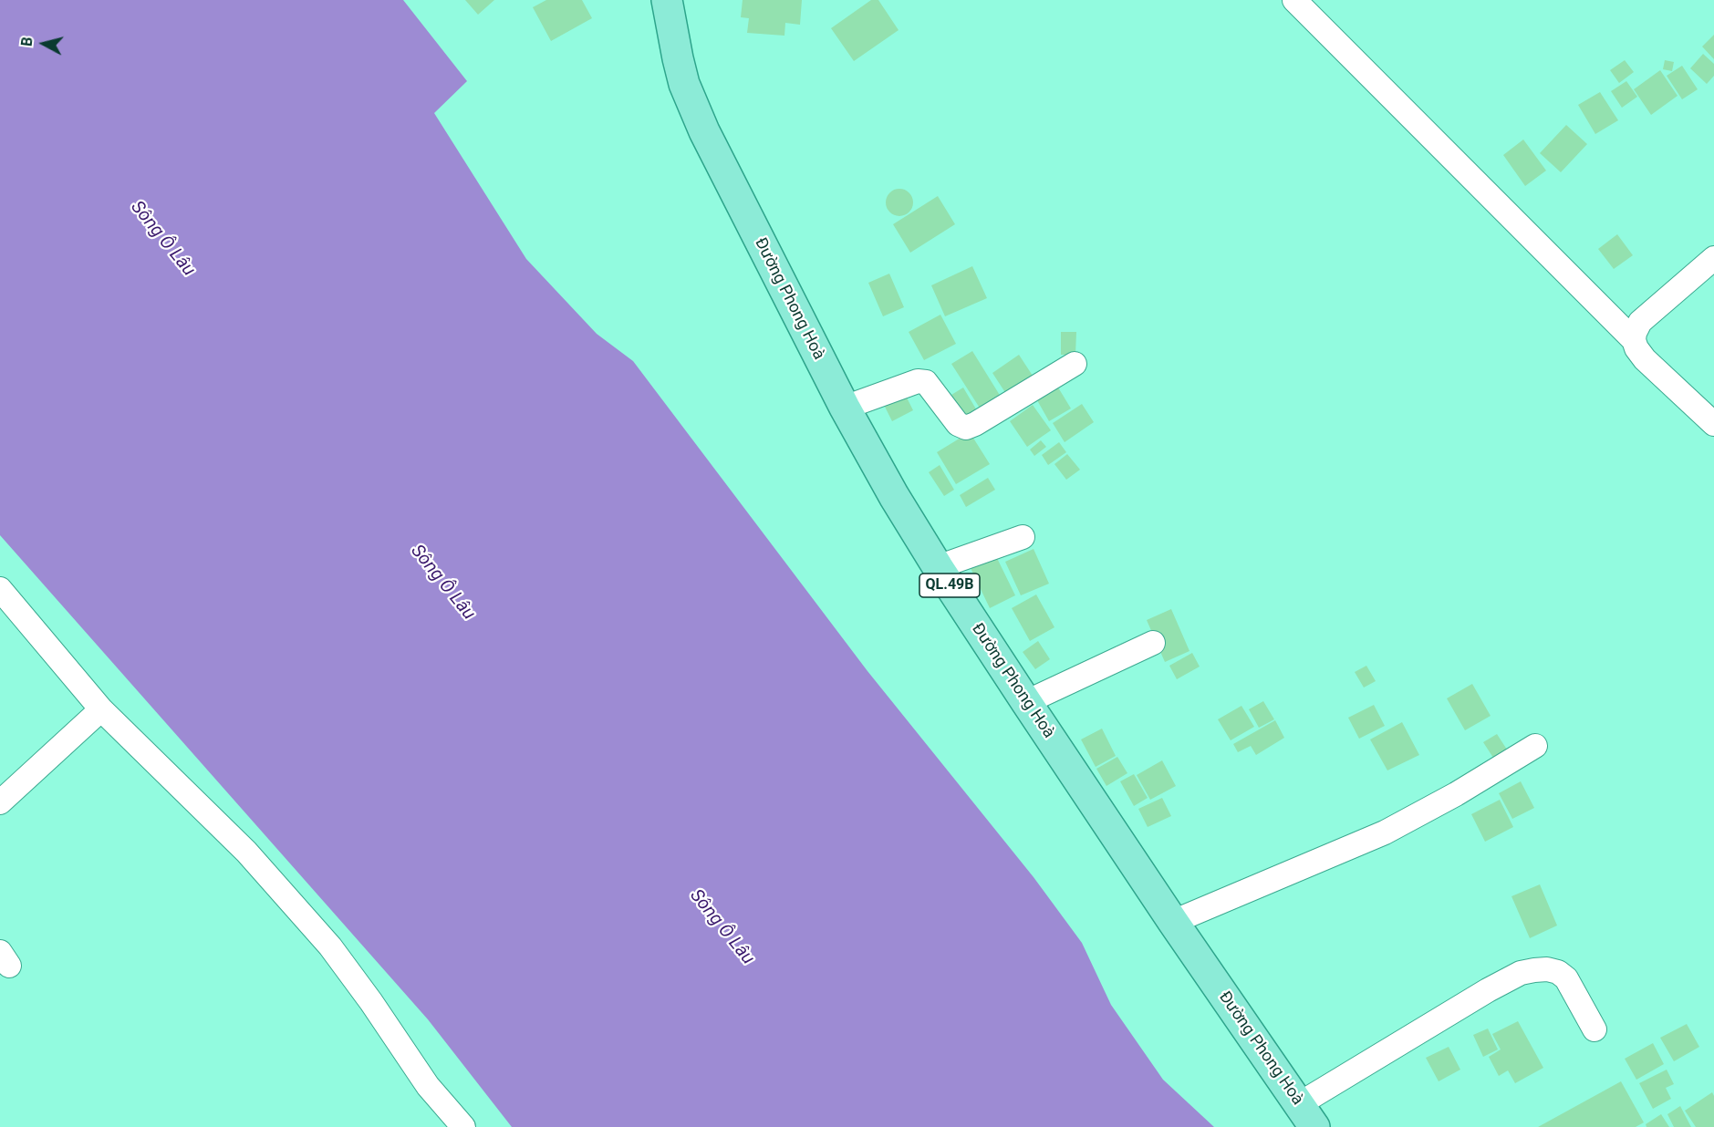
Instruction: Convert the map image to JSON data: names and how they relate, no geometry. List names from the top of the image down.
{
  "streets": {
    "main road": ["Đường Phong Hoà", "QL.49B"]
  },
  "water": ["Sông Ô Lâu"],
  "north": "left"
}
